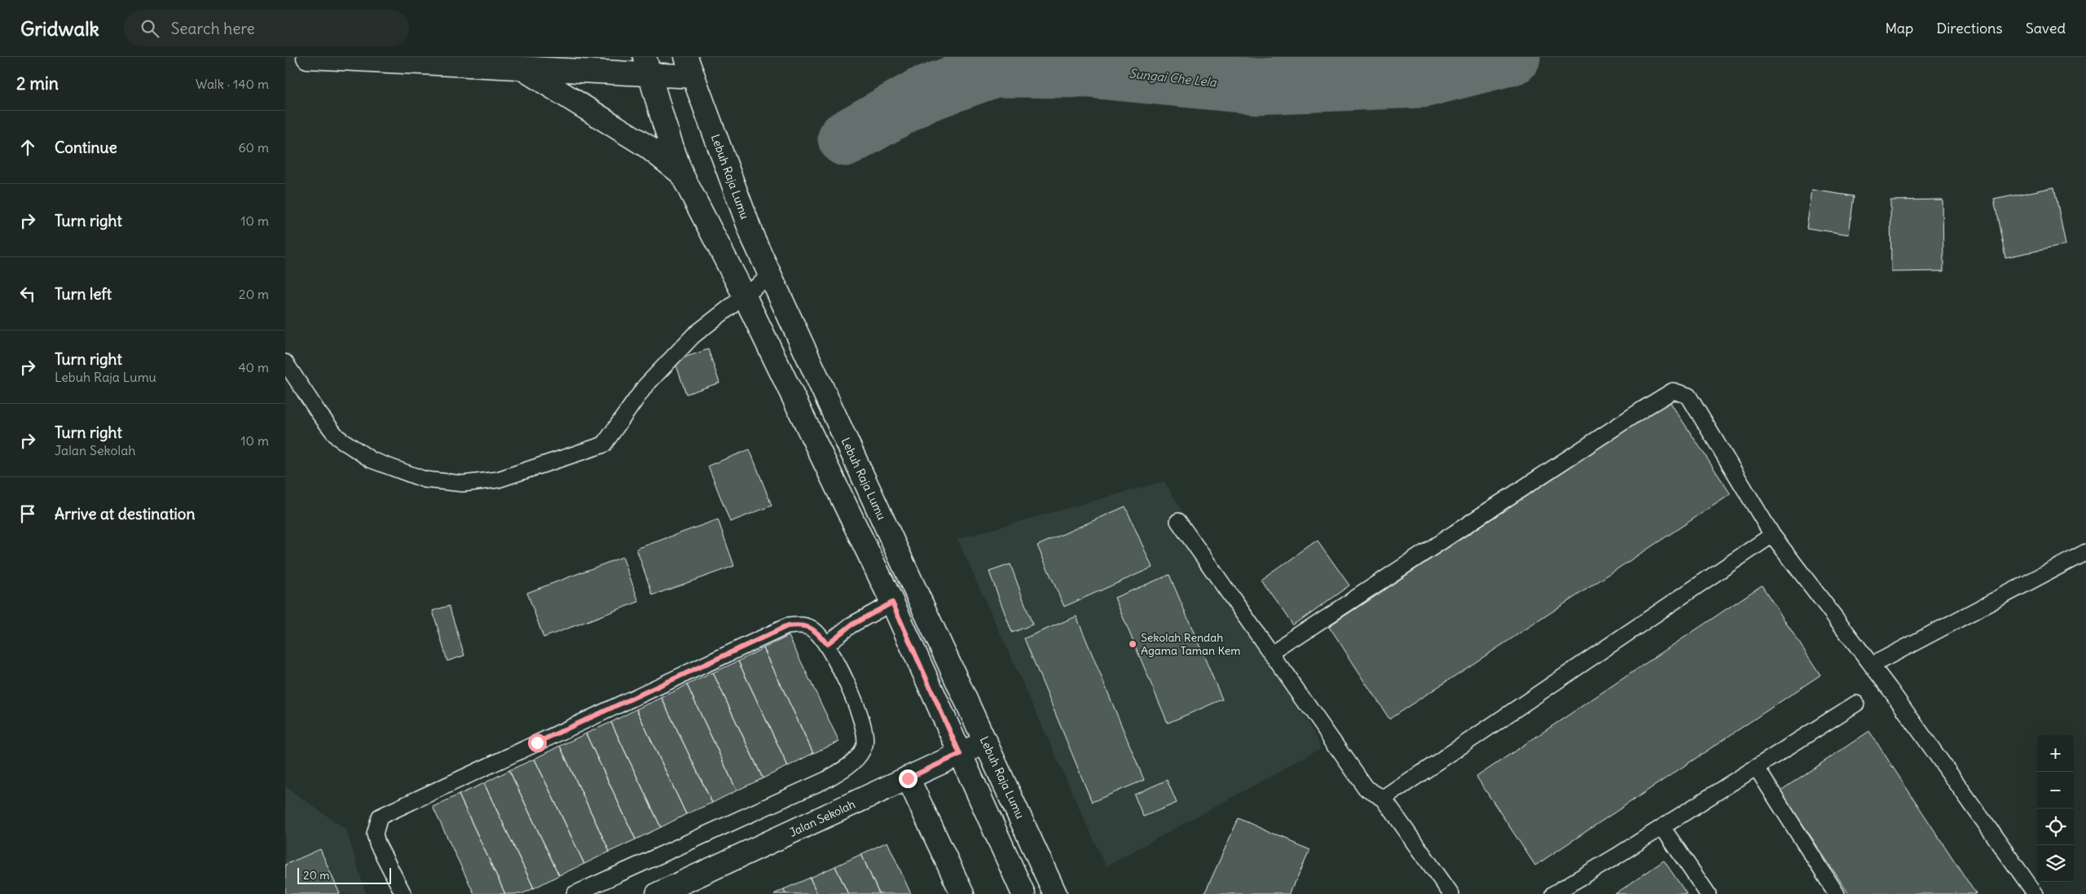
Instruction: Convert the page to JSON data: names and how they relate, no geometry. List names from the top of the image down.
{
  "streets": {
    "street": ["Lebuh Raja Lumu", "Jalan Sekolah"]
  },
  "crossings": [
    ["Lebuh Raja Lumu", "Jalan Sekolah"]
  ],
  "water": ["Sungai Che Lela"],
  "places": ["Sekolah Rendah Agama Taman Kem"],
  "scale_bar": "20 m",
  "page": {
    "header": "Gridwalk",
    "search": "Search here",
    "nav": ["Map", "Directions", "Saved"],
    "heading": ["2 min", "Walk · 140 m"],
    "list": [
      ["Continue", "60 m"],
      ["Turn right", "10 m"],
      ["Turn left", "20 m"],
      ["Turn right", "Lebuh Raja Lumu", "40 m"],
      ["Turn right", "Jalan Sekolah", "10 m"],
      "Arrive at destination"
    ],
    "map_buttons": ["+", "−"],
    "scale": "20 m"
  }
}
